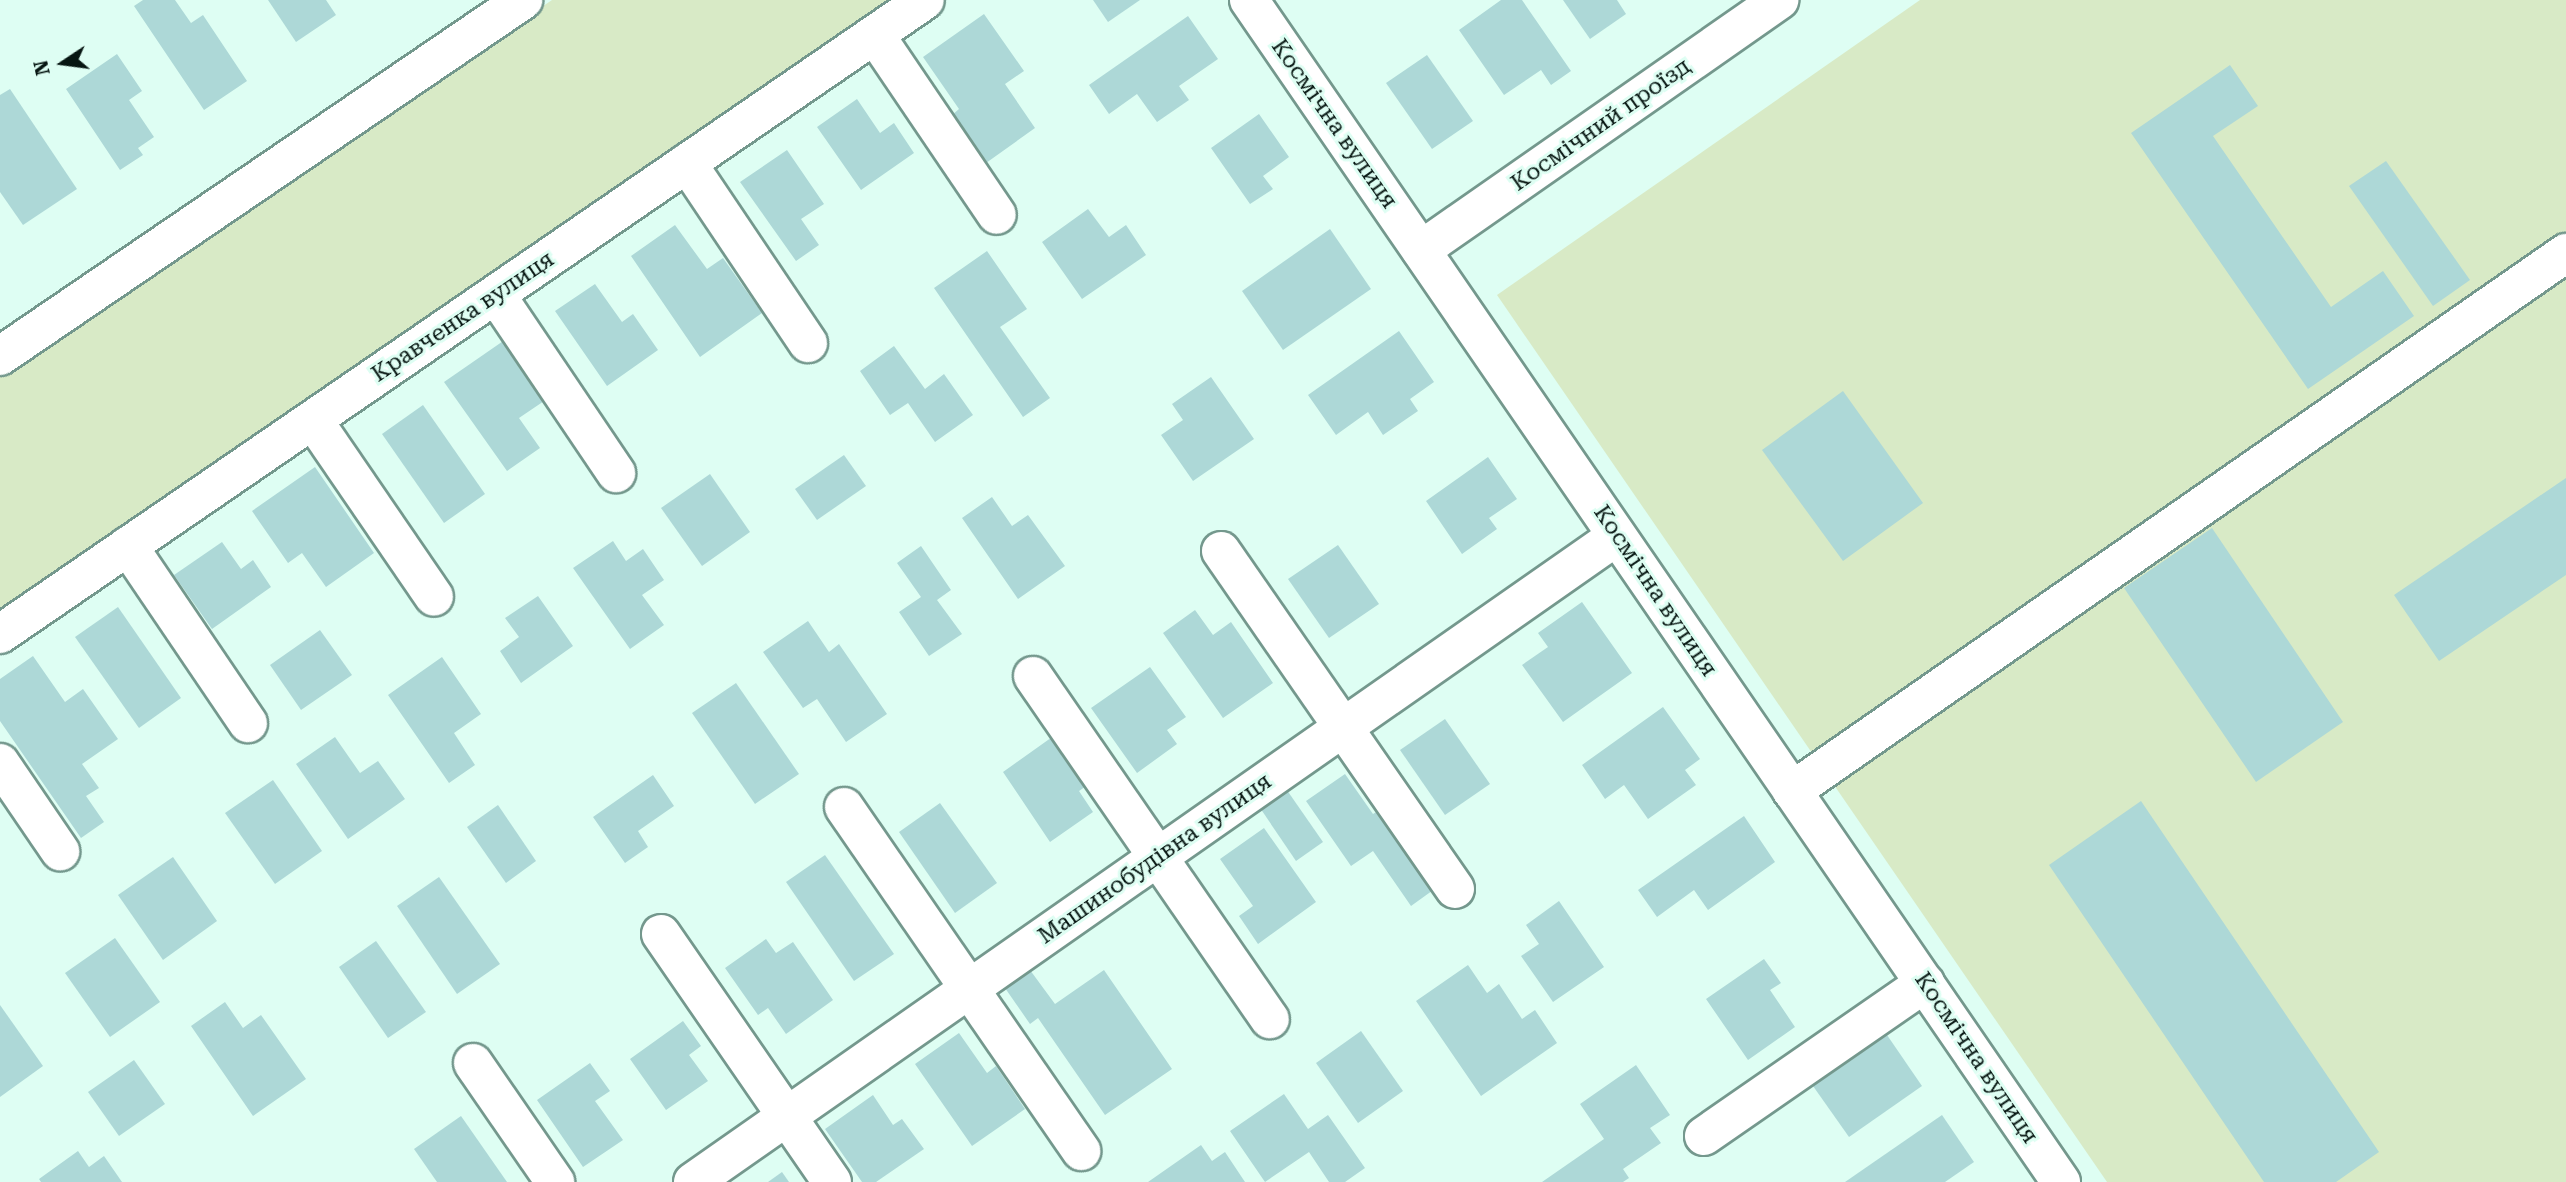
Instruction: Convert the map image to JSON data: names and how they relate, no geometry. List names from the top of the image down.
{
  "streets": {
    "street": [
      "Космічна вулиця",
      "Космічний проїзд",
      "Кравченка вулиця",
      "Машинобудівна вулиця"
    ]
  },
  "crossings": [
    ["Космічна вулиця", "Космічний проїзд"],
    ["Космічна вулиця", "Машинобудівна вулиця"]
  ],
  "north": "left"
}
